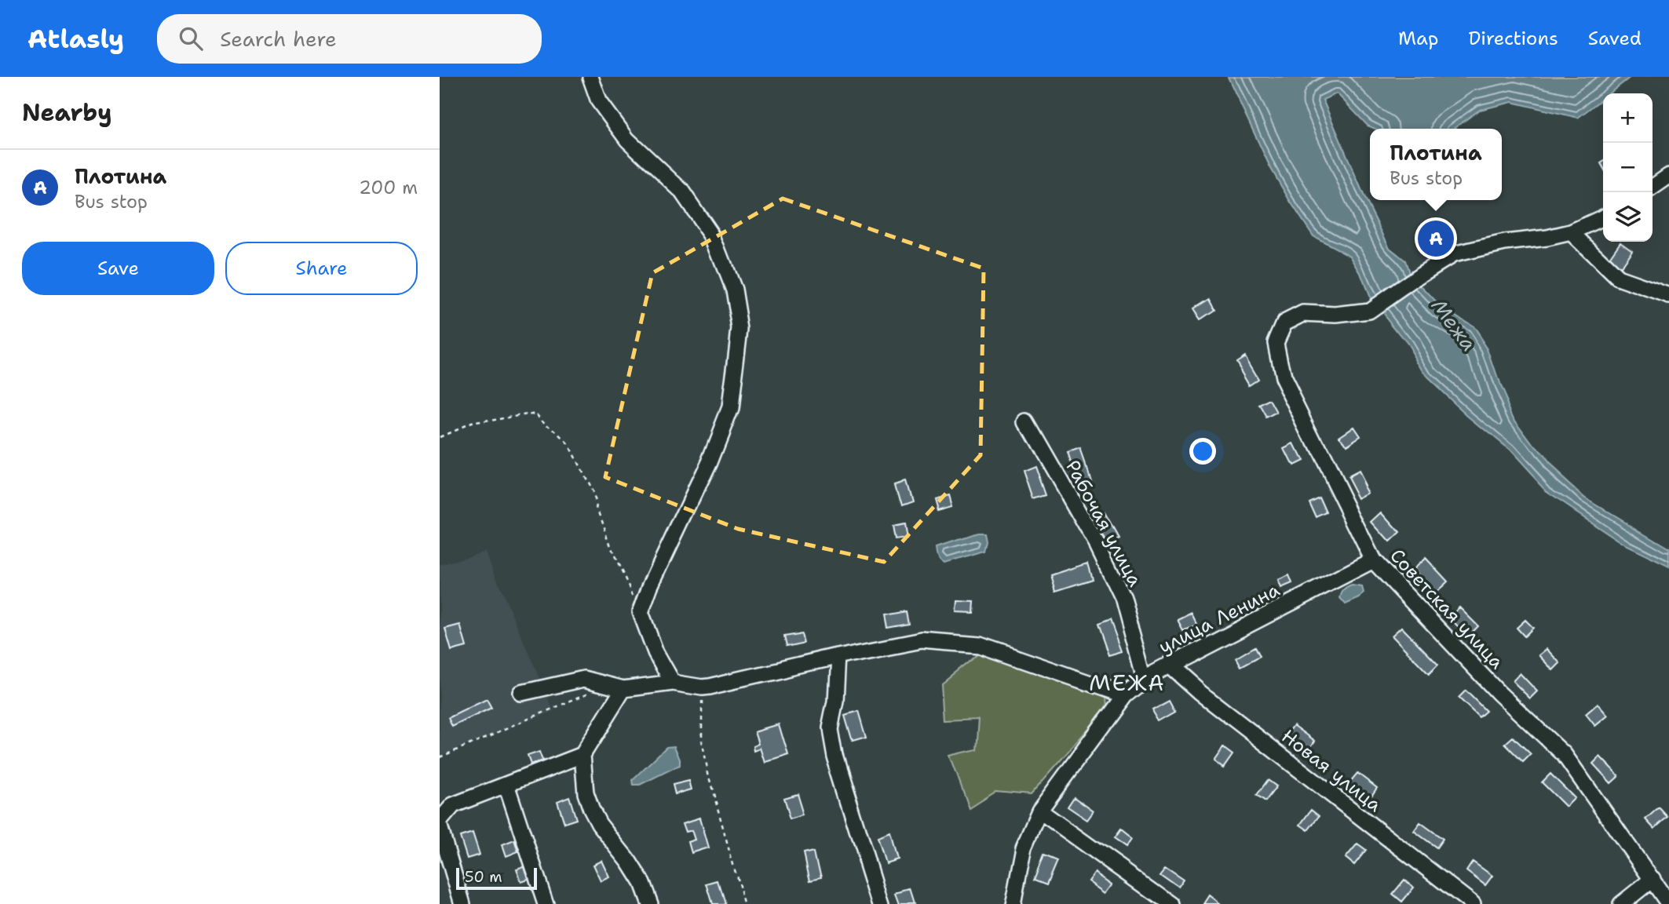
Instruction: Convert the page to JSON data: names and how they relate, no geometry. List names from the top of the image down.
{
  "streets": {
    "street": [
      "Рабочая улица",
      "Советская улица",
      "улица Ленина",
      "Новая улица"
    ]
  },
  "crossings": [
    ["Рабочая улица", "улица Ленина"],
    ["Советская улица", "улица Ленина"],
    ["улица Ленина", "Новая улица"]
  ],
  "districts": ["МЕЖА"],
  "water": ["Межа"],
  "scale_bar": "50 m",
  "page": {
    "header": "Atlasly",
    "search": "Search here",
    "nav": ["Map", "Directions", "Saved"],
    "heading": "Nearby",
    "map_buttons": ["+", "−"],
    "popup": ["Плотина", "Bus stop"],
    "list": [
      {
        "mark": "A",
        "name": "Плотина",
        "note": "Bus stop",
        "value": "200 m"
      }
    ],
    "pins": "A",
    "buttons": ["Save", "Share"],
    "scale": "50 m"
  }
}
